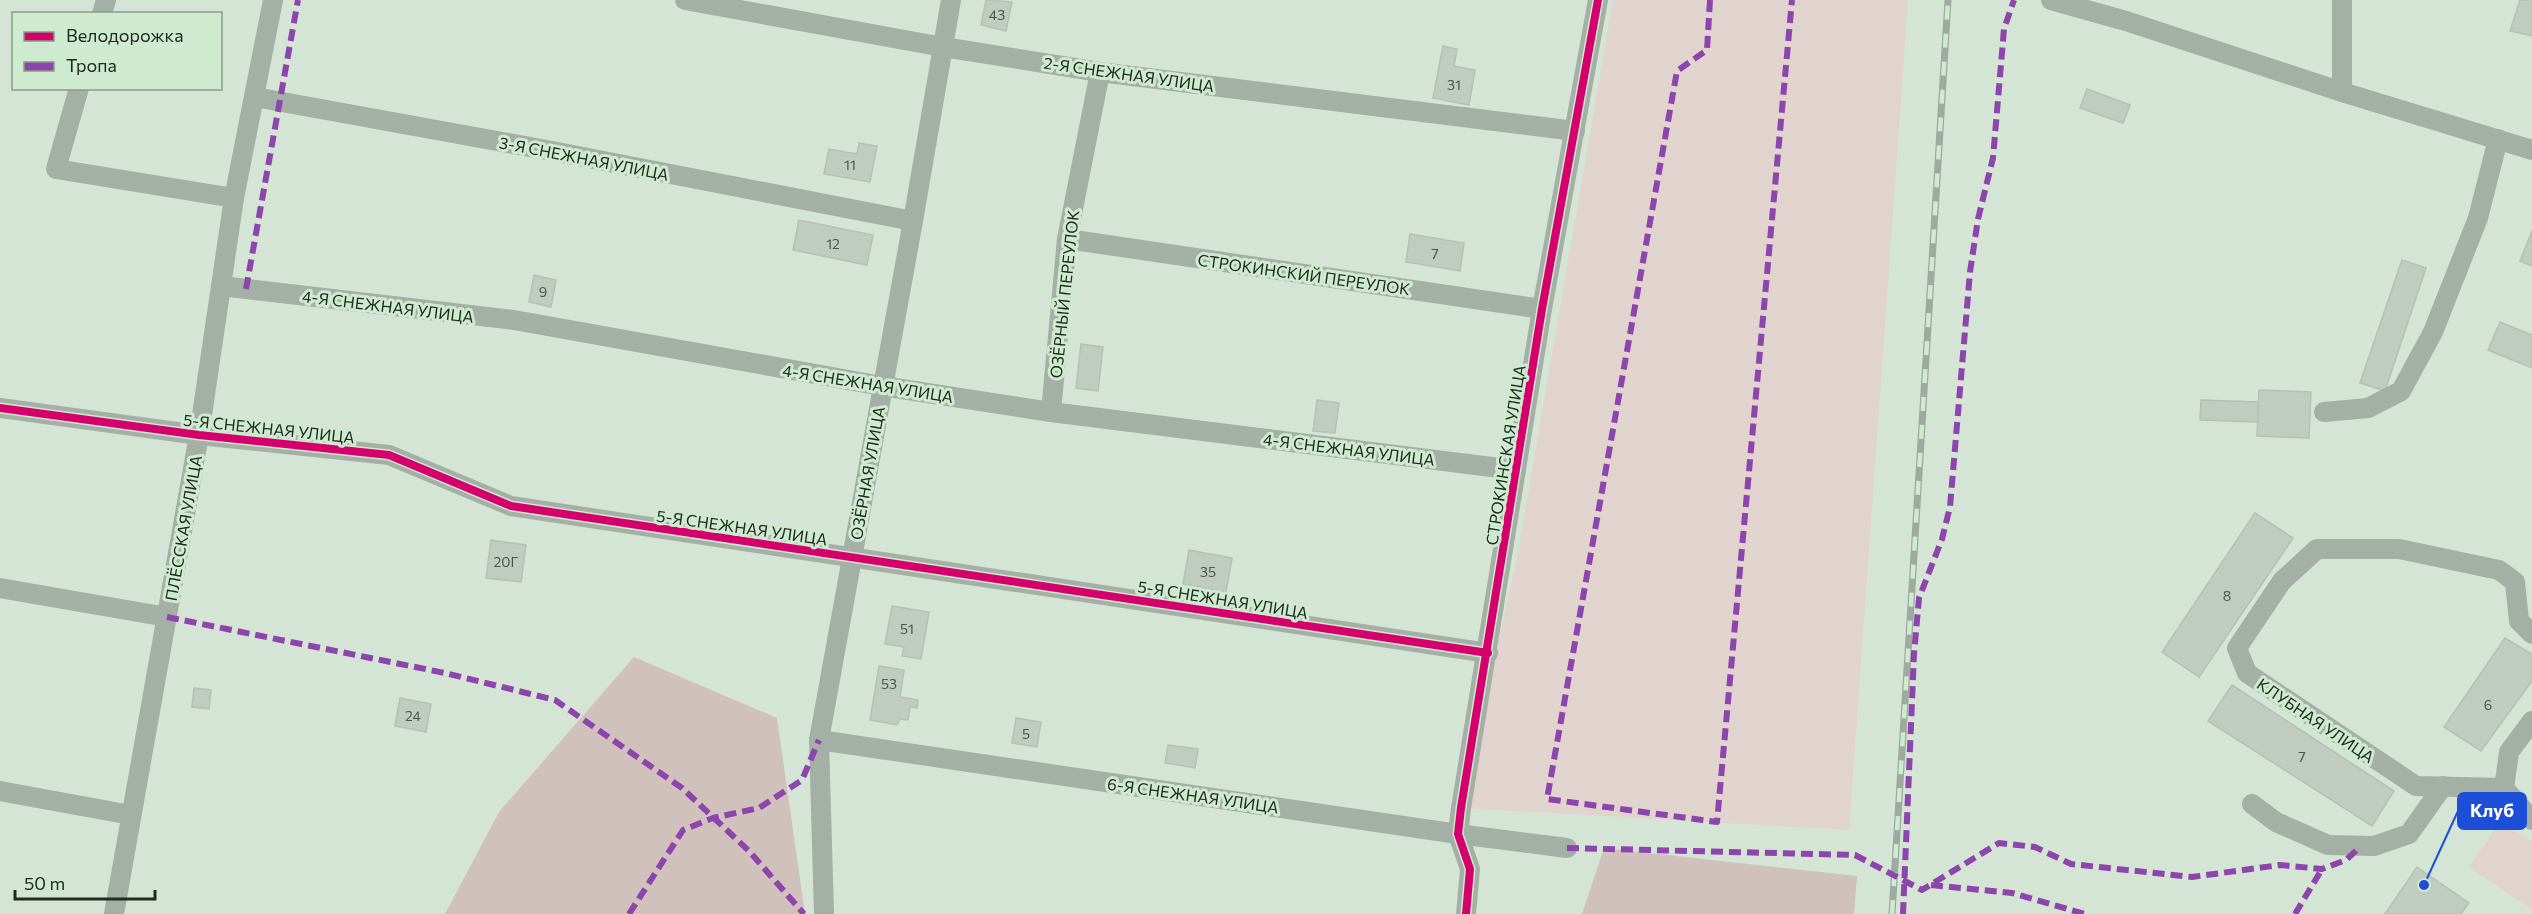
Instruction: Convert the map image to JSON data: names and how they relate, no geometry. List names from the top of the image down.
{
  "streets": {
    "street": [
      "2-Я СНЕЖНАЯ УЛИЦА",
      "3-Я СНЕЖНАЯ УЛИЦА",
      "СТРОКИНСКИЙ ПЕРЕУЛОК",
      "ОЗЁРНЫЙ ПЕРЕУЛОК",
      "4-Я СНЕЖНАЯ УЛИЦА",
      "5-Я СНЕЖНАЯ УЛИЦА",
      "СТРОКИНСКАЯ УЛИЦА",
      "ОЗЁРНАЯ УЛИЦА",
      "ПЛЁССКАЯ УЛИЦА",
      "КЛУБНАЯ УЛИЦА",
      "6-Я СНЕЖНАЯ УЛИЦА"
    ]
  },
  "crossings": [
    ["2-Я СНЕЖНАЯ УЛИЦА", "ОЗЁРНЫЙ ПЕРЕУЛОК"],
    ["2-Я СНЕЖНАЯ УЛИЦА", "СТРОКИНСКАЯ УЛИЦА"],
    ["2-Я СНЕЖНАЯ УЛИЦА", "ОЗЁРНАЯ УЛИЦА"],
    ["3-Я СНЕЖНАЯ УЛИЦА", "ОЗЁРНАЯ УЛИЦА"],
    ["3-Я СНЕЖНАЯ УЛИЦА", "ПЛЁССКАЯ УЛИЦА"],
    ["СТРОКИНСКИЙ ПЕРЕУЛОК", "ОЗЁРНЫЙ ПЕРЕУЛОК"],
    ["СТРОКИНСКИЙ ПЕРЕУЛОК", "СТРОКИНСКАЯ УЛИЦА"],
    ["ОЗЁРНЫЙ ПЕРЕУЛОК", "4-Я СНЕЖНАЯ УЛИЦА"],
    ["4-Я СНЕЖНАЯ УЛИЦА", "СТРОКИНСКАЯ УЛИЦА"],
    ["4-Я СНЕЖНАЯ УЛИЦА", "ОЗЁРНАЯ УЛИЦА"],
    ["4-Я СНЕЖНАЯ УЛИЦА", "ПЛЁССКАЯ УЛИЦА"],
    ["5-Я СНЕЖНАЯ УЛИЦА", "СТРОКИНСКАЯ УЛИЦА"],
    ["5-Я СНЕЖНАЯ УЛИЦА", "ОЗЁРНАЯ УЛИЦА"],
    ["5-Я СНЕЖНАЯ УЛИЦА", "ПЛЁССКАЯ УЛИЦА"],
    ["СТРОКИНСКАЯ УЛИЦА", "6-Я СНЕЖНАЯ УЛИЦА"],
    ["ОЗЁРНАЯ УЛИЦА", "6-Я СНЕЖНАЯ УЛИЦА"]
  ],
  "places": ["Клуб"],
  "house_numbers": [
    "43",
    "31",
    "11",
    "12",
    "7",
    "9",
    "20Г",
    "35",
    "8",
    "51",
    "53",
    "6",
    "24",
    "5",
    "7"
  ],
  "legend": ["Велодорожка", "Тропа"],
  "scale_bar": "50 m"
}
